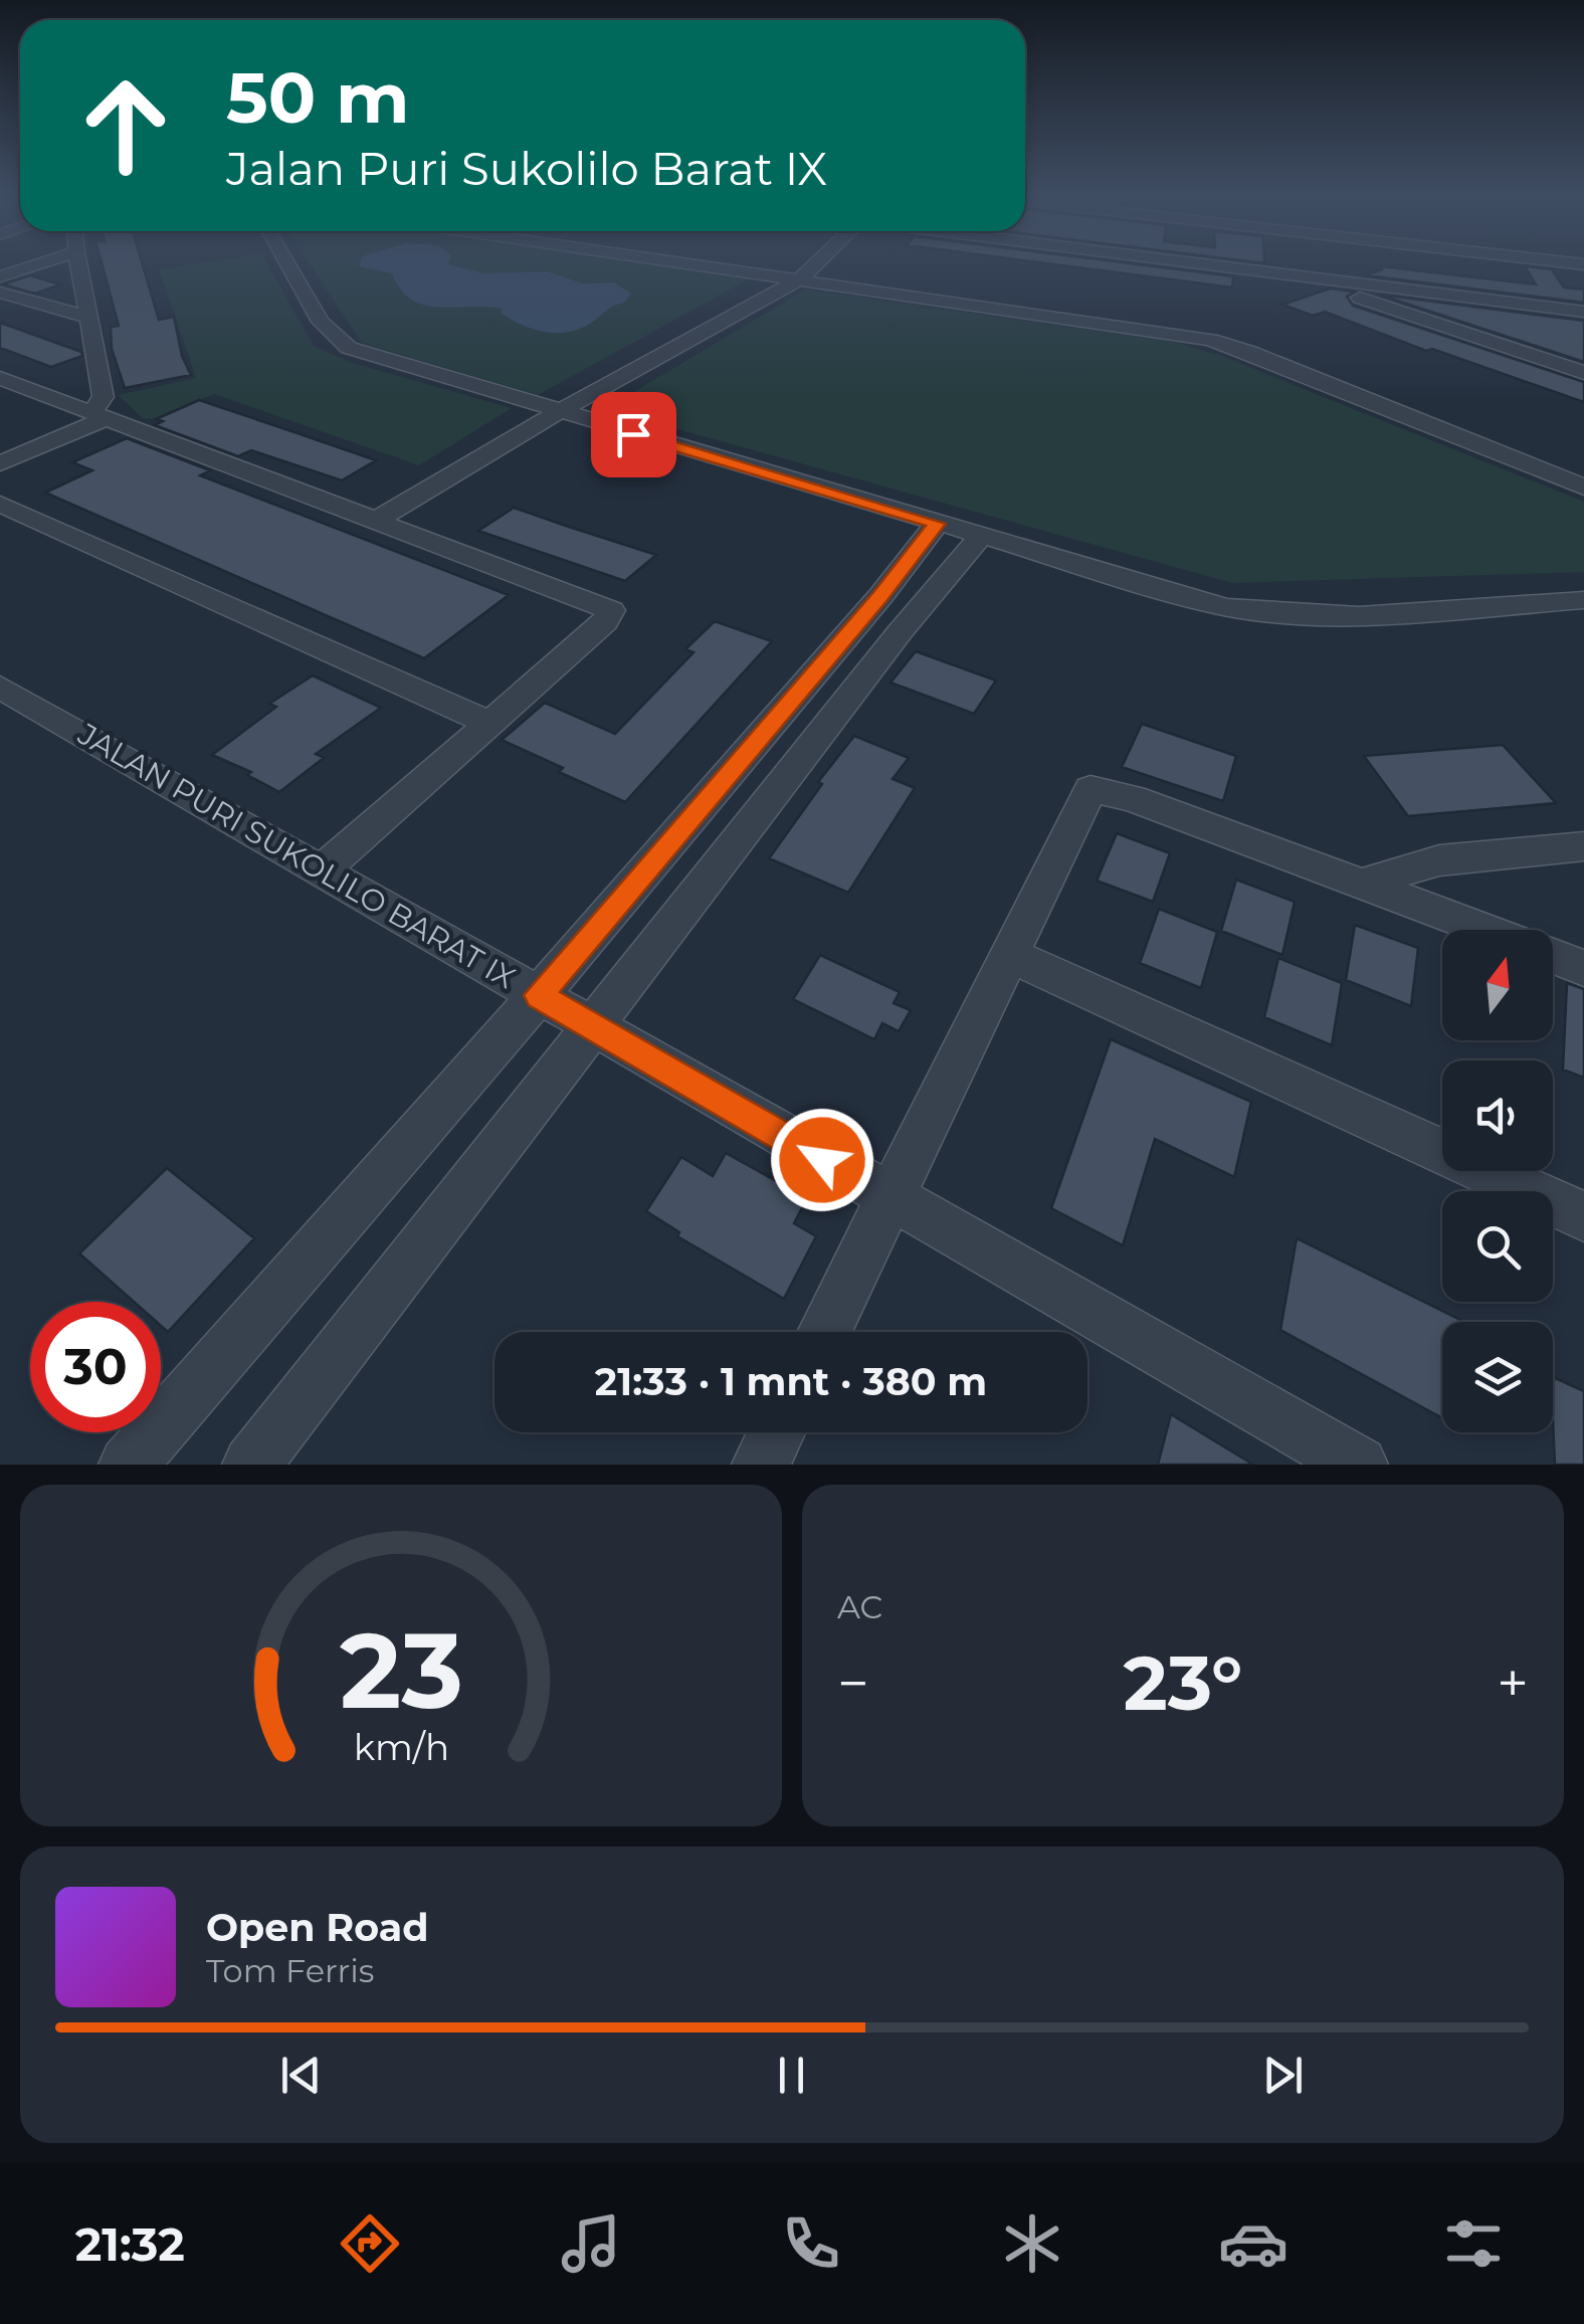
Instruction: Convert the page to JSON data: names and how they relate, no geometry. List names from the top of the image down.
{
  "streets": {
    "street": ["JALAN PURI SUKOLILO BARAT IX"]
  },
  "north": "top",
  "page": {
    "turn": ["50 m", "Jalan Puri Sukolilo Barat IX"],
    "limit": "30",
    "trip": "21:33 · 1 mnt · 380 m",
    "tile": "AC",
    "heat": ["−", "23°", "+"],
    "song": ["Open Road", "Tom Ferris"],
    "tabs": "21:32",
    "gauge": ["23", "km/h"]
  }
}
